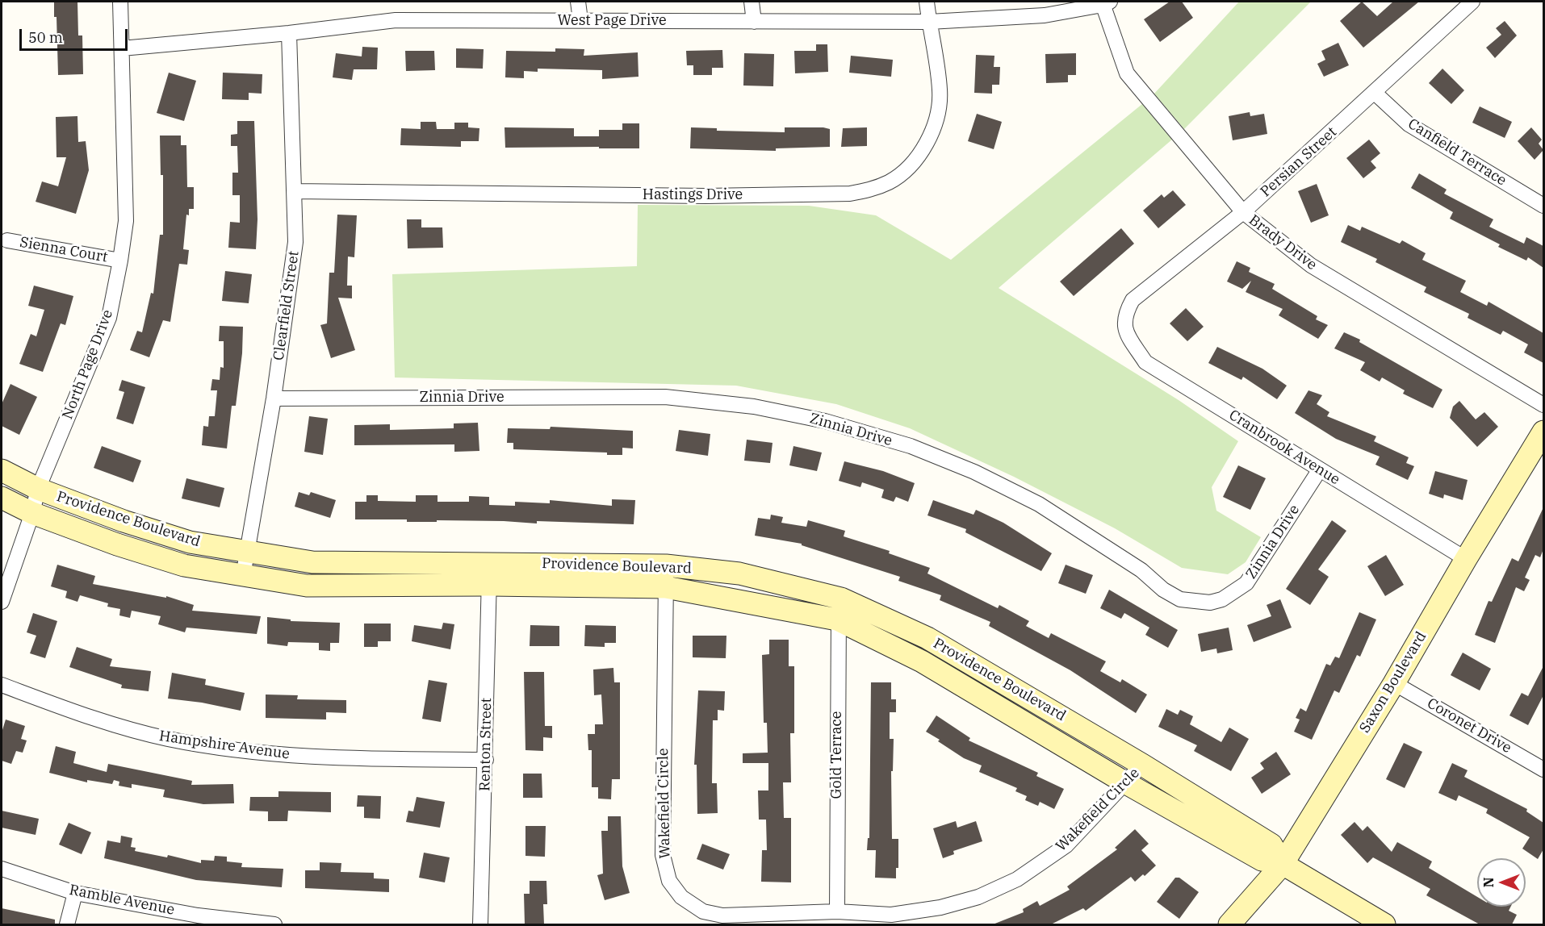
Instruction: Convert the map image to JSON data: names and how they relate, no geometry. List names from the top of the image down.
{
  "streets": {
    "main road": ["Providence Boulevard", "Saxon Boulevard"],
    "street": [
      "West Page Drive",
      "Canfield Terrace",
      "Persian Street",
      "Hastings Drive",
      "Brady Drive",
      "Sienna Court",
      "Clearfield Street",
      "North Page Drive",
      "Zinnia Drive",
      "Cranbrook Avenue",
      "Coronet Drive",
      "Renton Street",
      "Hampshire Avenue",
      "Gold Terrace",
      "Wakefield Circle",
      "Ramble Avenue"
    ]
  },
  "crossings": [
    ["West Page Drive", "Hastings Drive"],
    ["West Page Drive", "Brady Drive"],
    ["West Page Drive", "Clearfield Street"],
    ["West Page Drive", "North Page Drive"],
    ["Canfield Terrace", "Persian Street"],
    ["Persian Street", "Brady Drive"],
    ["Persian Street", "Cranbrook Avenue"],
    ["Hastings Drive", "Clearfield Street"],
    ["Sienna Court", "North Page Drive"],
    ["Clearfield Street", "Zinnia Drive"],
    ["Clearfield Street", "Providence Boulevard"],
    ["North Page Drive", "Providence Boulevard"],
    ["Zinnia Drive", "Cranbrook Avenue"],
    ["Cranbrook Avenue", "Saxon Boulevard"],
    ["Providence Boulevard", "Saxon Boulevard"],
    ["Providence Boulevard", "Renton Street"],
    ["Providence Boulevard", "Gold Terrace"],
    ["Providence Boulevard", "Wakefield Circle"],
    ["Saxon Boulevard", "Coronet Drive"],
    ["Renton Street", "Hampshire Avenue"],
    ["Gold Terrace", "Wakefield Circle"]
  ],
  "scale_bar": "50 m",
  "north": "left"
}
